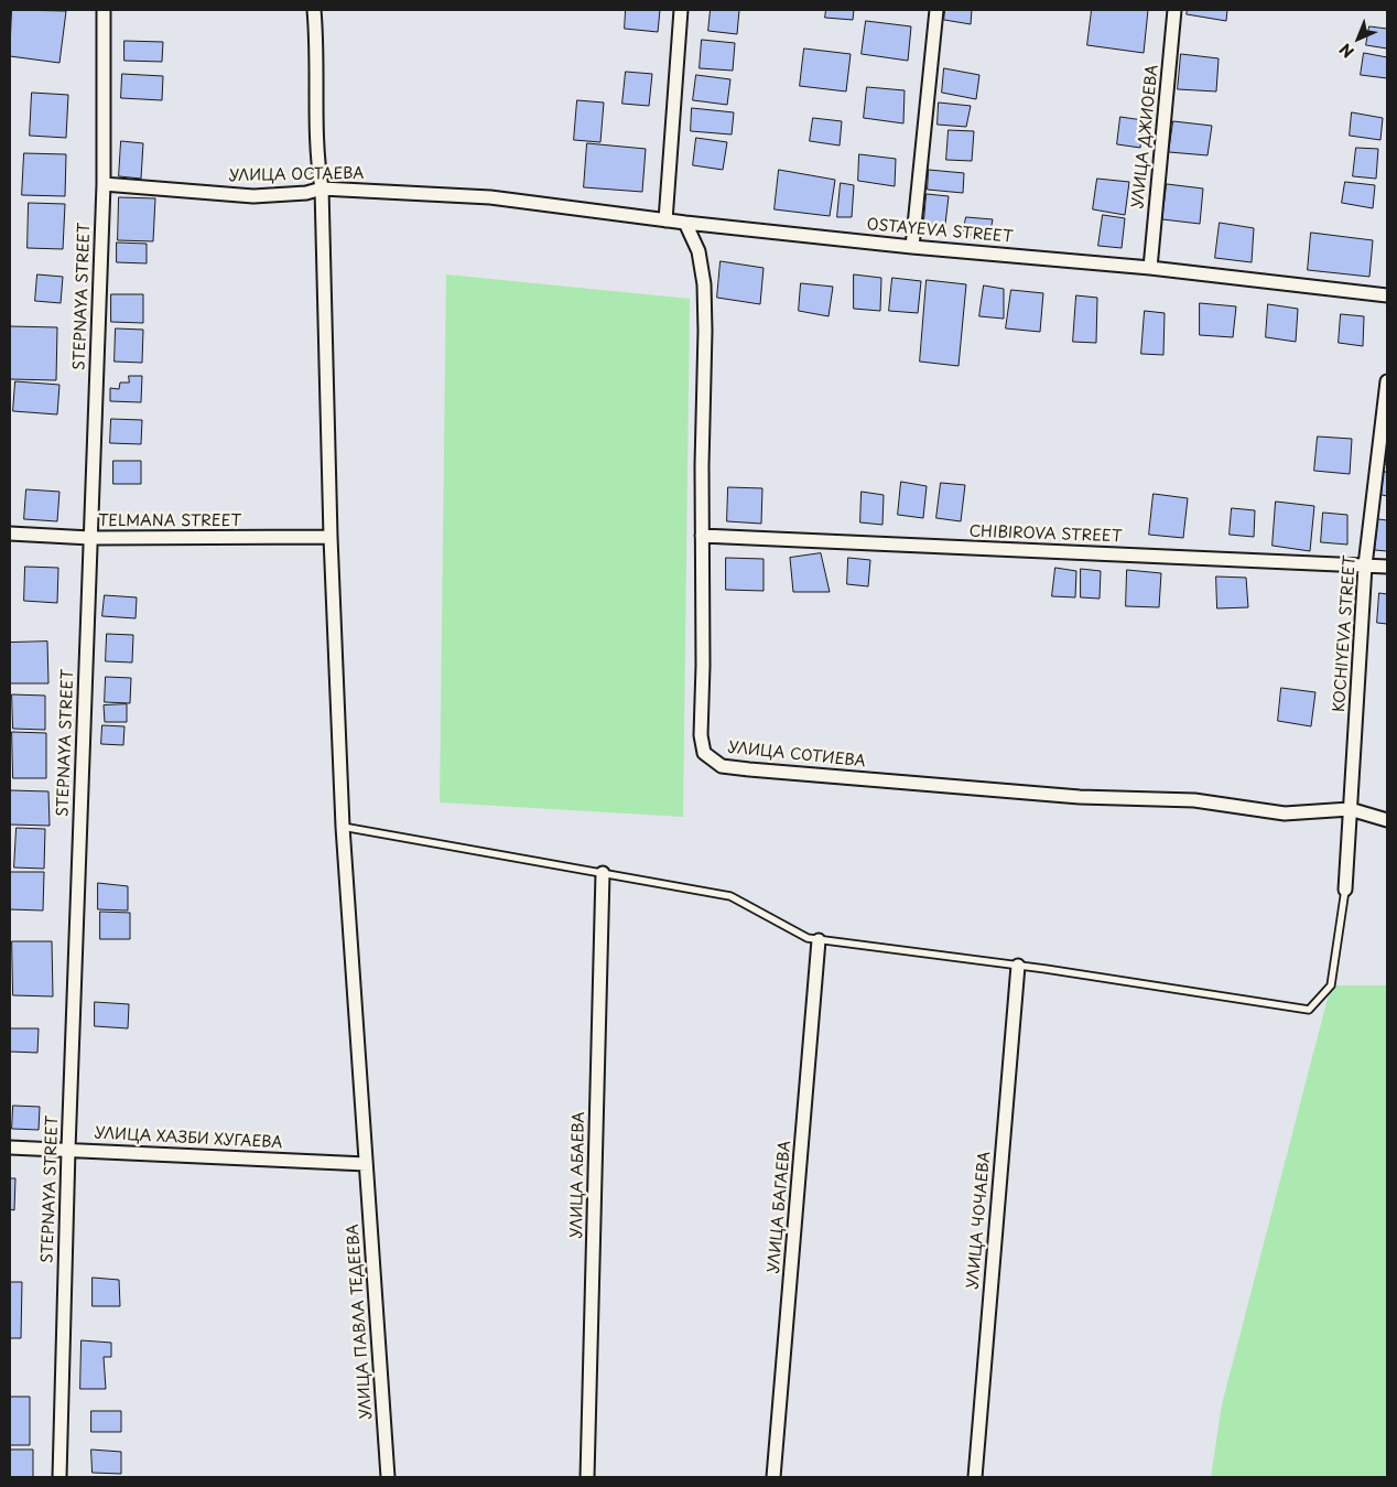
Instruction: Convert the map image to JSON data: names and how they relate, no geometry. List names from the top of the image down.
{
  "streets": {
    "street": [
      "УЛИЦА ДЖИОЕВА",
      "УЛИЦА ОСТАЕВА",
      "OSTAYEVA STREET",
      "STEPNAYA STREET",
      "TELMANA STREET",
      "CHIBIROVA STREET",
      "KOCHIYEVA STREET",
      "УЛИЦА СОТИЕВА",
      "УЛИЦА ХАЗБИ ХУГАЕВА",
      "УЛИЦА АБАЕВА",
      "УЛИЦА БАГАЕВА",
      "УЛИЦА ЧОЧАЕВА",
      "УЛИЦА ПАВЛА ТЕДЕЕВА"
    ]
  },
  "crossings": [
    ["УЛИЦА ДЖИОЕВА", "OSTAYEVA STREET"],
    ["УЛИЦА ОСТАЕВА", "OSTAYEVA STREET"],
    ["УЛИЦА ОСТАЕВА", "STEPNAYA STREET"],
    ["УЛИЦА ОСТАЕВА", "УЛИЦА ПАВЛА ТЕДЕЕВА"],
    ["OSTAYEVA STREET", "УЛИЦА СОТИЕВА"],
    ["OSTAYEVA STREET", "УЛИЦА ПАВЛА ТЕДЕЕВА"],
    ["STEPNAYA STREET", "TELMANA STREET"],
    ["STEPNAYA STREET", "УЛИЦА ХАЗБИ ХУГАЕВА"],
    ["TELMANA STREET", "УЛИЦА ПАВЛА ТЕДЕЕВА"],
    ["CHIBIROVA STREET", "KOCHIYEVA STREET"],
    ["CHIBIROVA STREET", "УЛИЦА СОТИЕВА"],
    ["KOCHIYEVA STREET", "УЛИЦА СОТИЕВА"],
    ["УЛИЦА ХАЗБИ ХУГАЕВА", "УЛИЦА ПАВЛА ТЕДЕЕВА"]
  ],
  "north": "bottom left"
}
